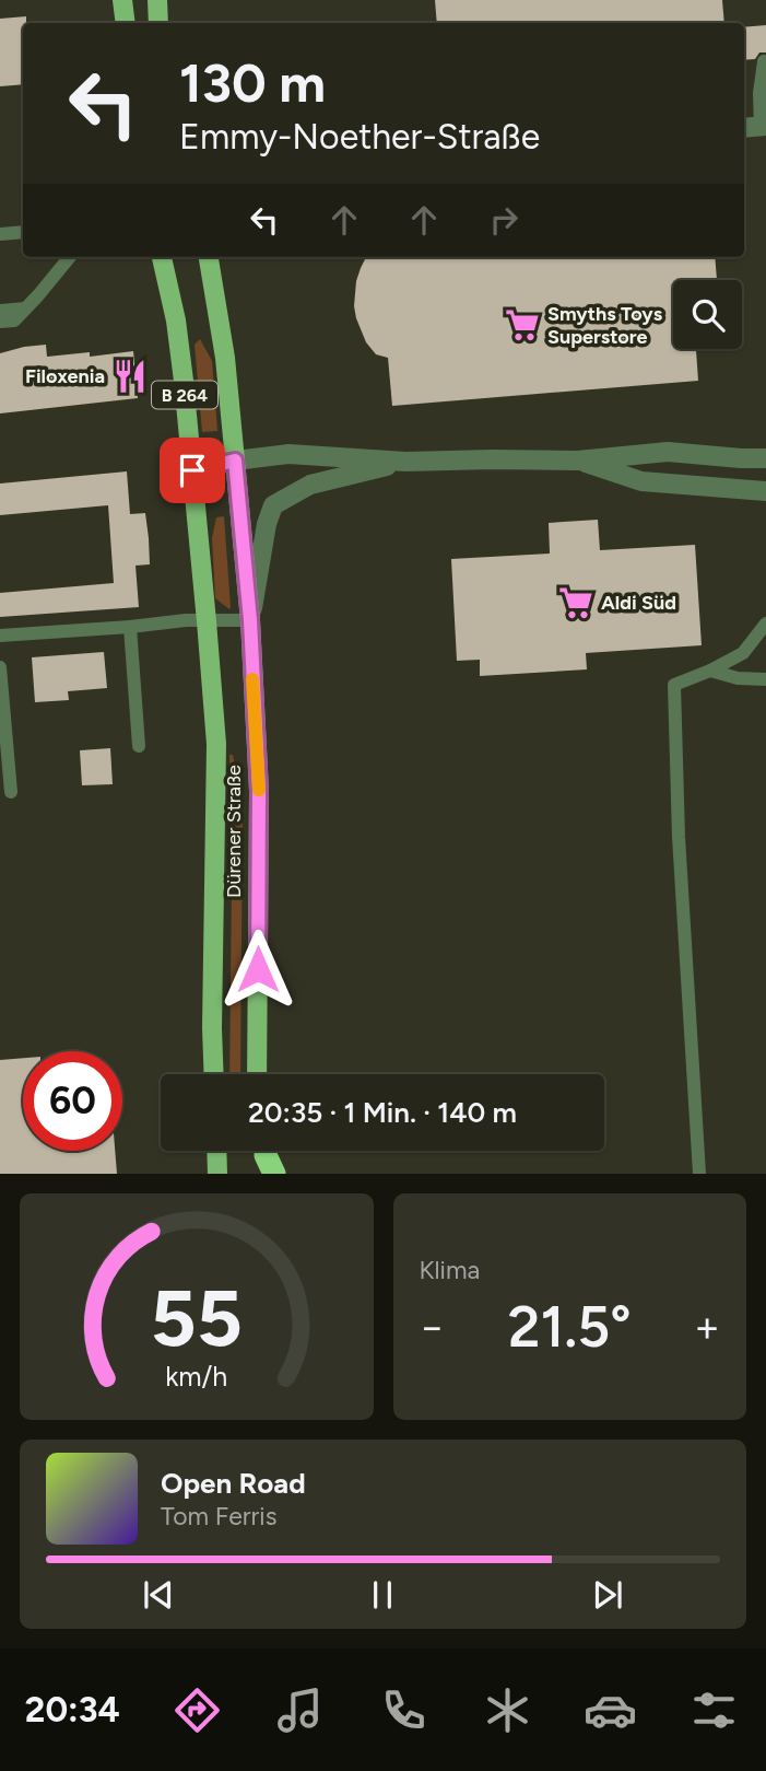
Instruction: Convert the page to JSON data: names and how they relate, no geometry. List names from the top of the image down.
{
  "streets": {
    "main road": ["B 264", "Dürener Straße"]
  },
  "places": {
    "supermarket": ["Smyths Toys Superstore", "Aldi Süd"],
    "restaurant": ["Filoxenia"]
  },
  "page": {
    "turn": ["130 m", "Emmy-Noether-Straße"],
    "limit": "60",
    "trip": "20:35 · 1 Min. · 140 m",
    "tile": "Klima",
    "heat": ["−", "21.5°", "+"],
    "song": ["Open Road", "Tom Ferris"],
    "tabs": "20:34",
    "gauge": ["55", "km/h"]
  }
}
